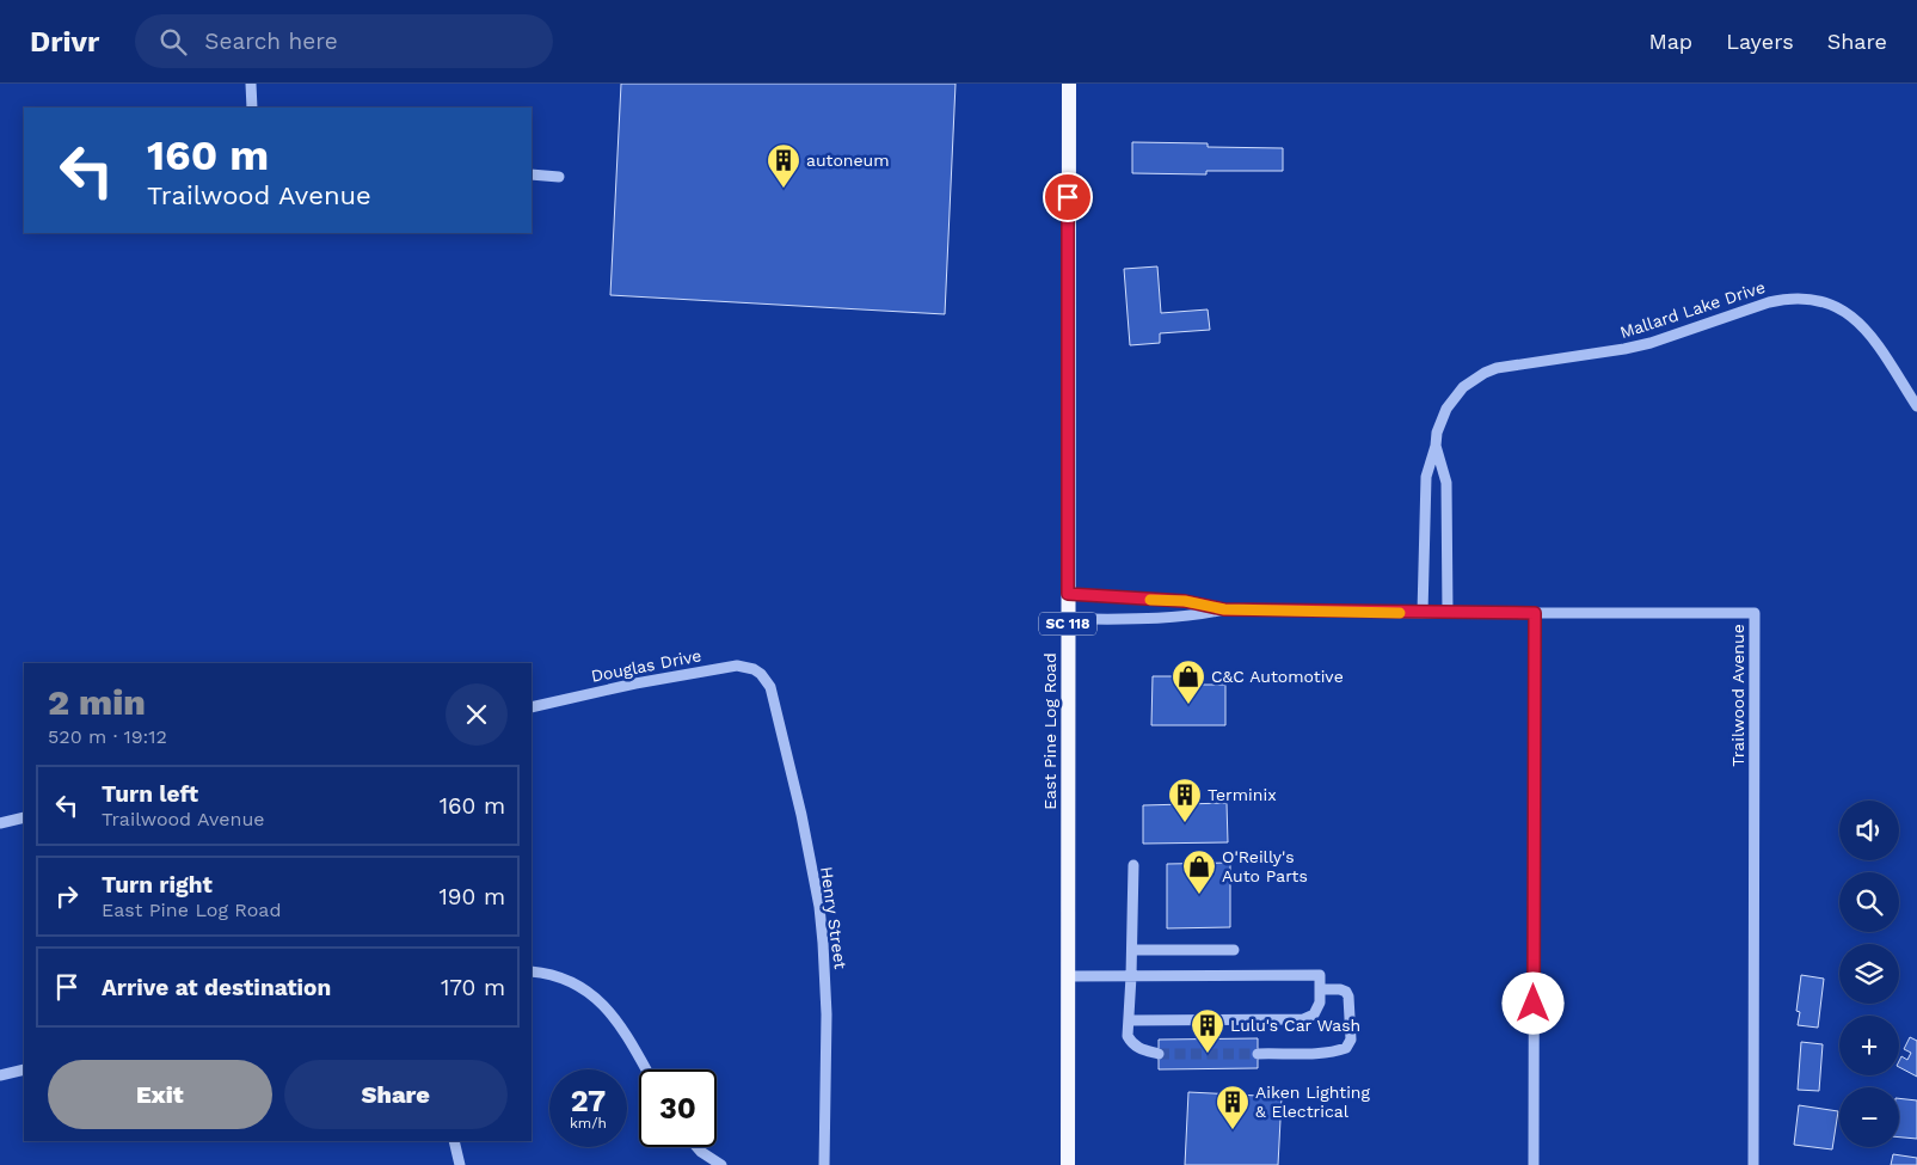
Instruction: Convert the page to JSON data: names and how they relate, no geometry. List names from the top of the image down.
{
  "streets": {
    "main road": ["SC 118", "East Pine Log Road"],
    "street": [
      "Mallard Lake Drive",
      "Douglas Drive",
      "Trailwood Avenue",
      "Henry Street"
    ]
  },
  "crossings": [
    ["Mallard Lake Drive", "Trailwood Avenue"],
    ["Douglas Drive", "Henry Street"],
    ["Trailwood Avenue", "East Pine Log Road"]
  ],
  "places": {
    "building": [
      "autoneum",
      "Terminix",
      "Lulu's Car Wash",
      "Aiken Lighting & Electrical"
    ],
    "shop": ["C&C Automotive", "O'Reilly's Auto Parts"]
  },
  "page": {
    "header": "Drivr",
    "search": "Search here",
    "nav": ["Map", "Layers", "Share"],
    "turn": ["160 m", "Trailwood Avenue"],
    "heading": ["2 min", "520 m · 19:12"],
    "list": [
      {
        "name": "Turn left",
        "note": "Trailwood Avenue",
        "value": "160 m"
      },
      {
        "name": "Turn right",
        "note": "East Pine Log Road",
        "value": "190 m"
      },
      {
        "name": "Arrive at destination",
        "value": "170 m"
      }
    ],
    "map_buttons": ["+", "−"],
    "buttons": ["Exit", "Share"],
    "speed": "27 km/h",
    "limit": "30"
  }
}
